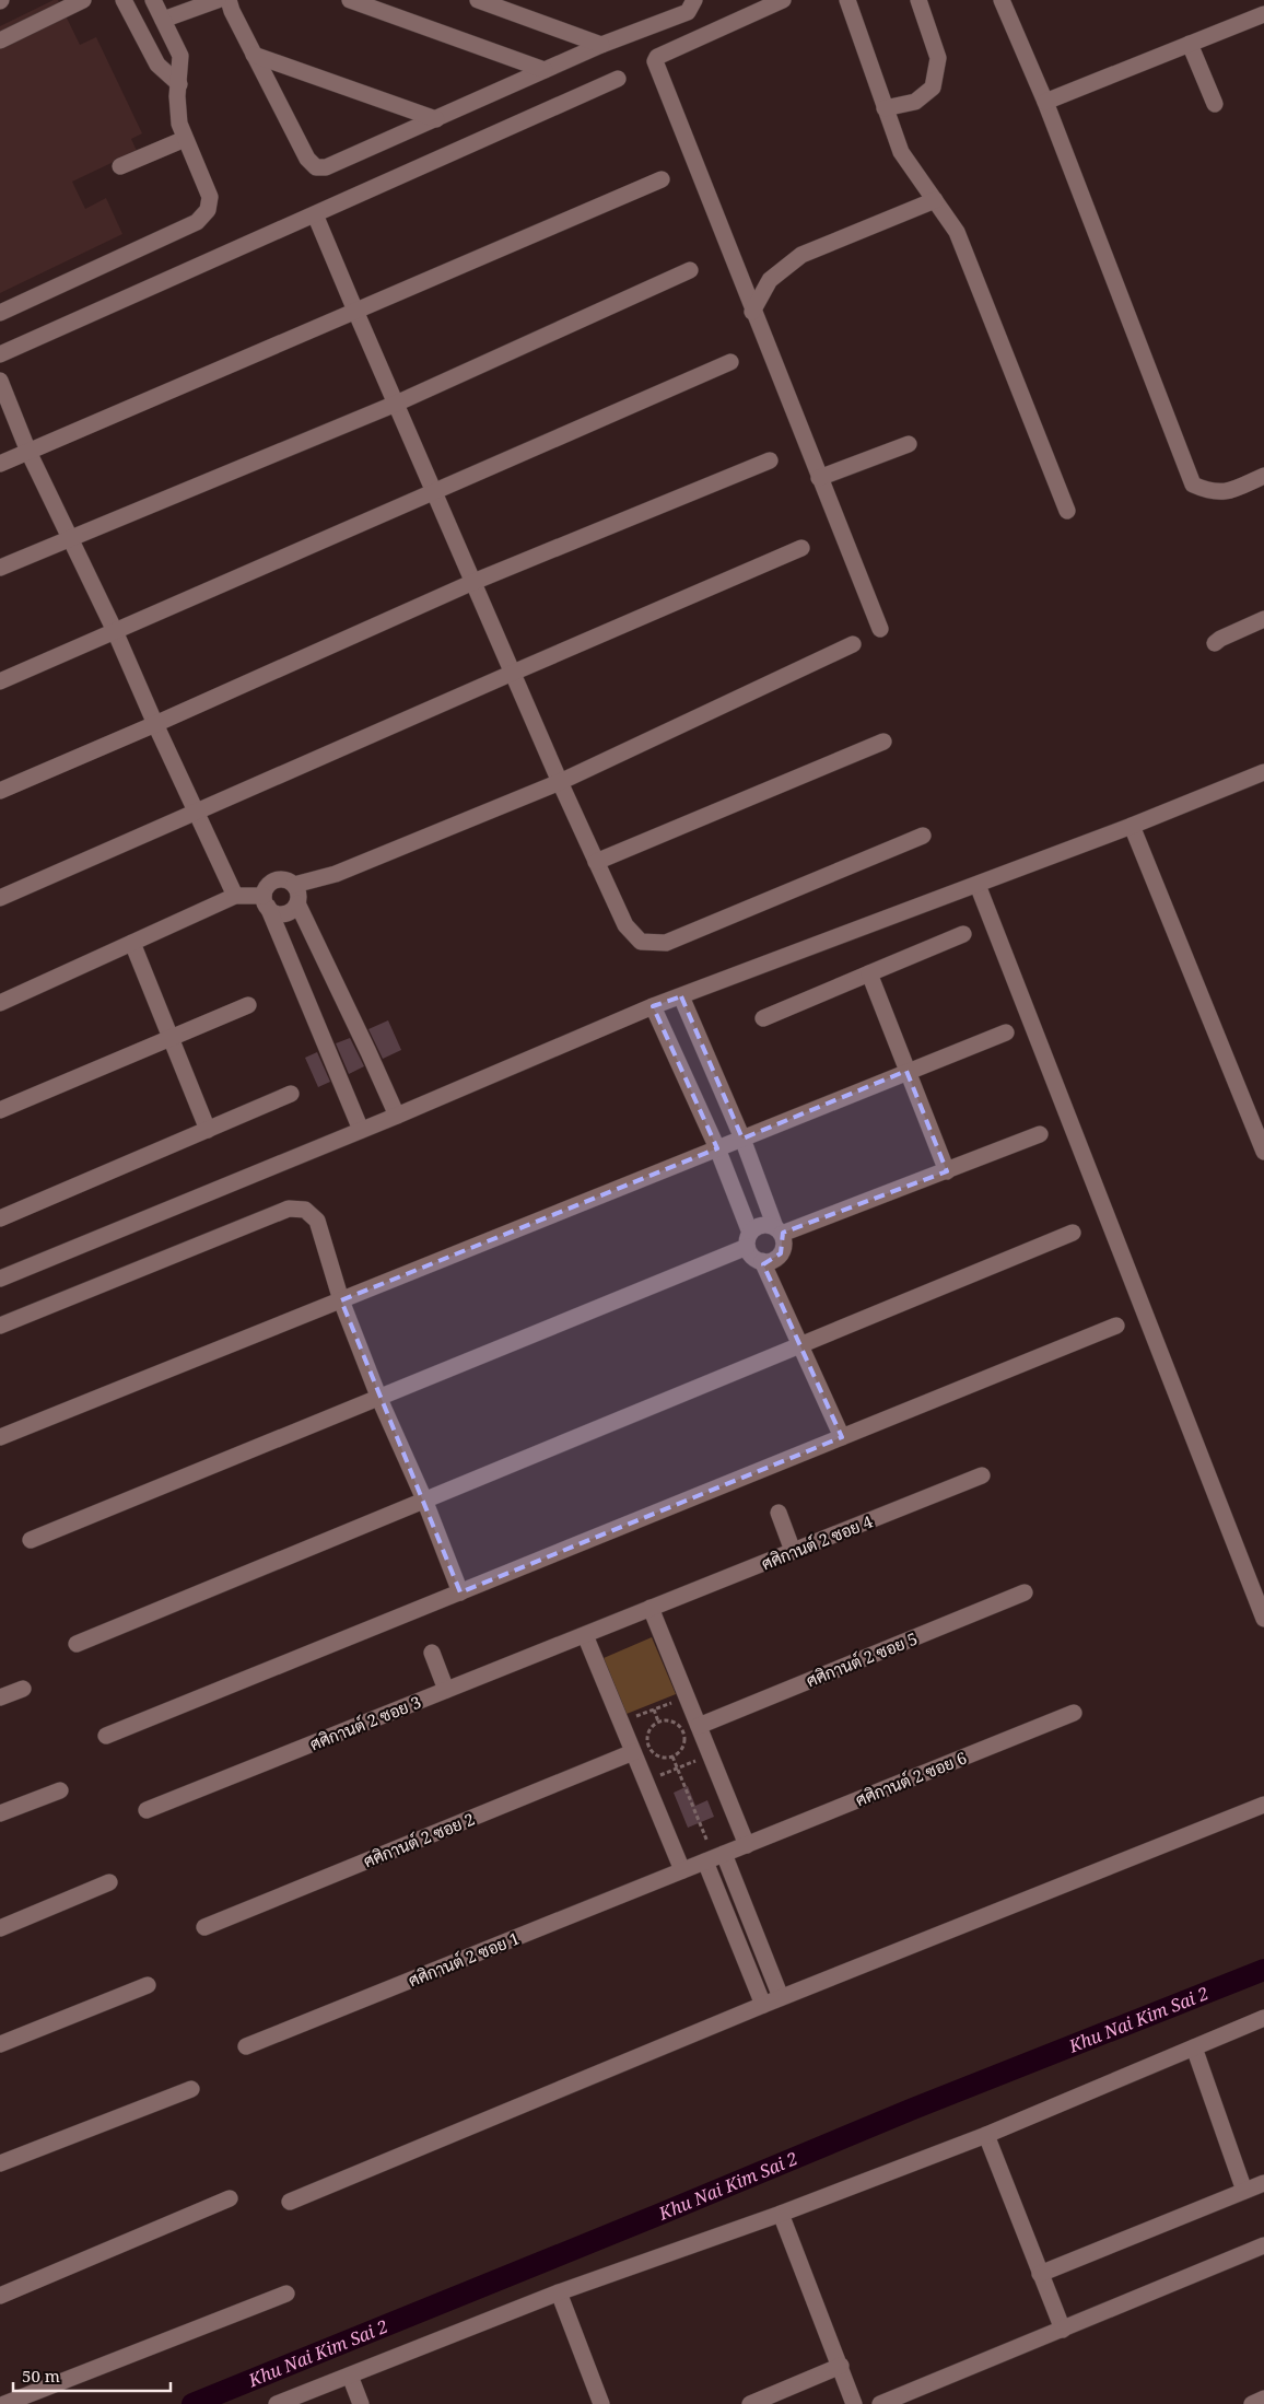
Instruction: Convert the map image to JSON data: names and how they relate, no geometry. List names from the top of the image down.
{
  "streets": {
    "street": [
      "ศศิกานต์ 2 ซอย 4",
      "ศศิกานต์ 2 ซอย 5",
      "ศศิกานต์ 2 ซอย 3",
      "ศศิกานต์ 2 ซอย 6",
      "ศศิกานต์ 2 ซอย 2",
      "ศศิกานต์ 2 ซอย 1"
    ]
  },
  "crossings": [
    ["ศศิกานต์ 2 ซอย 4", "ศศิกานต์ 2 ซอย 3"],
    ["ศศิกานต์ 2 ซอย 6", "ศศิกานต์ 2 ซอย 1"]
  ],
  "water": ["Khu Nai Kim Sai 2"],
  "scale_bar": "50 m"
}
